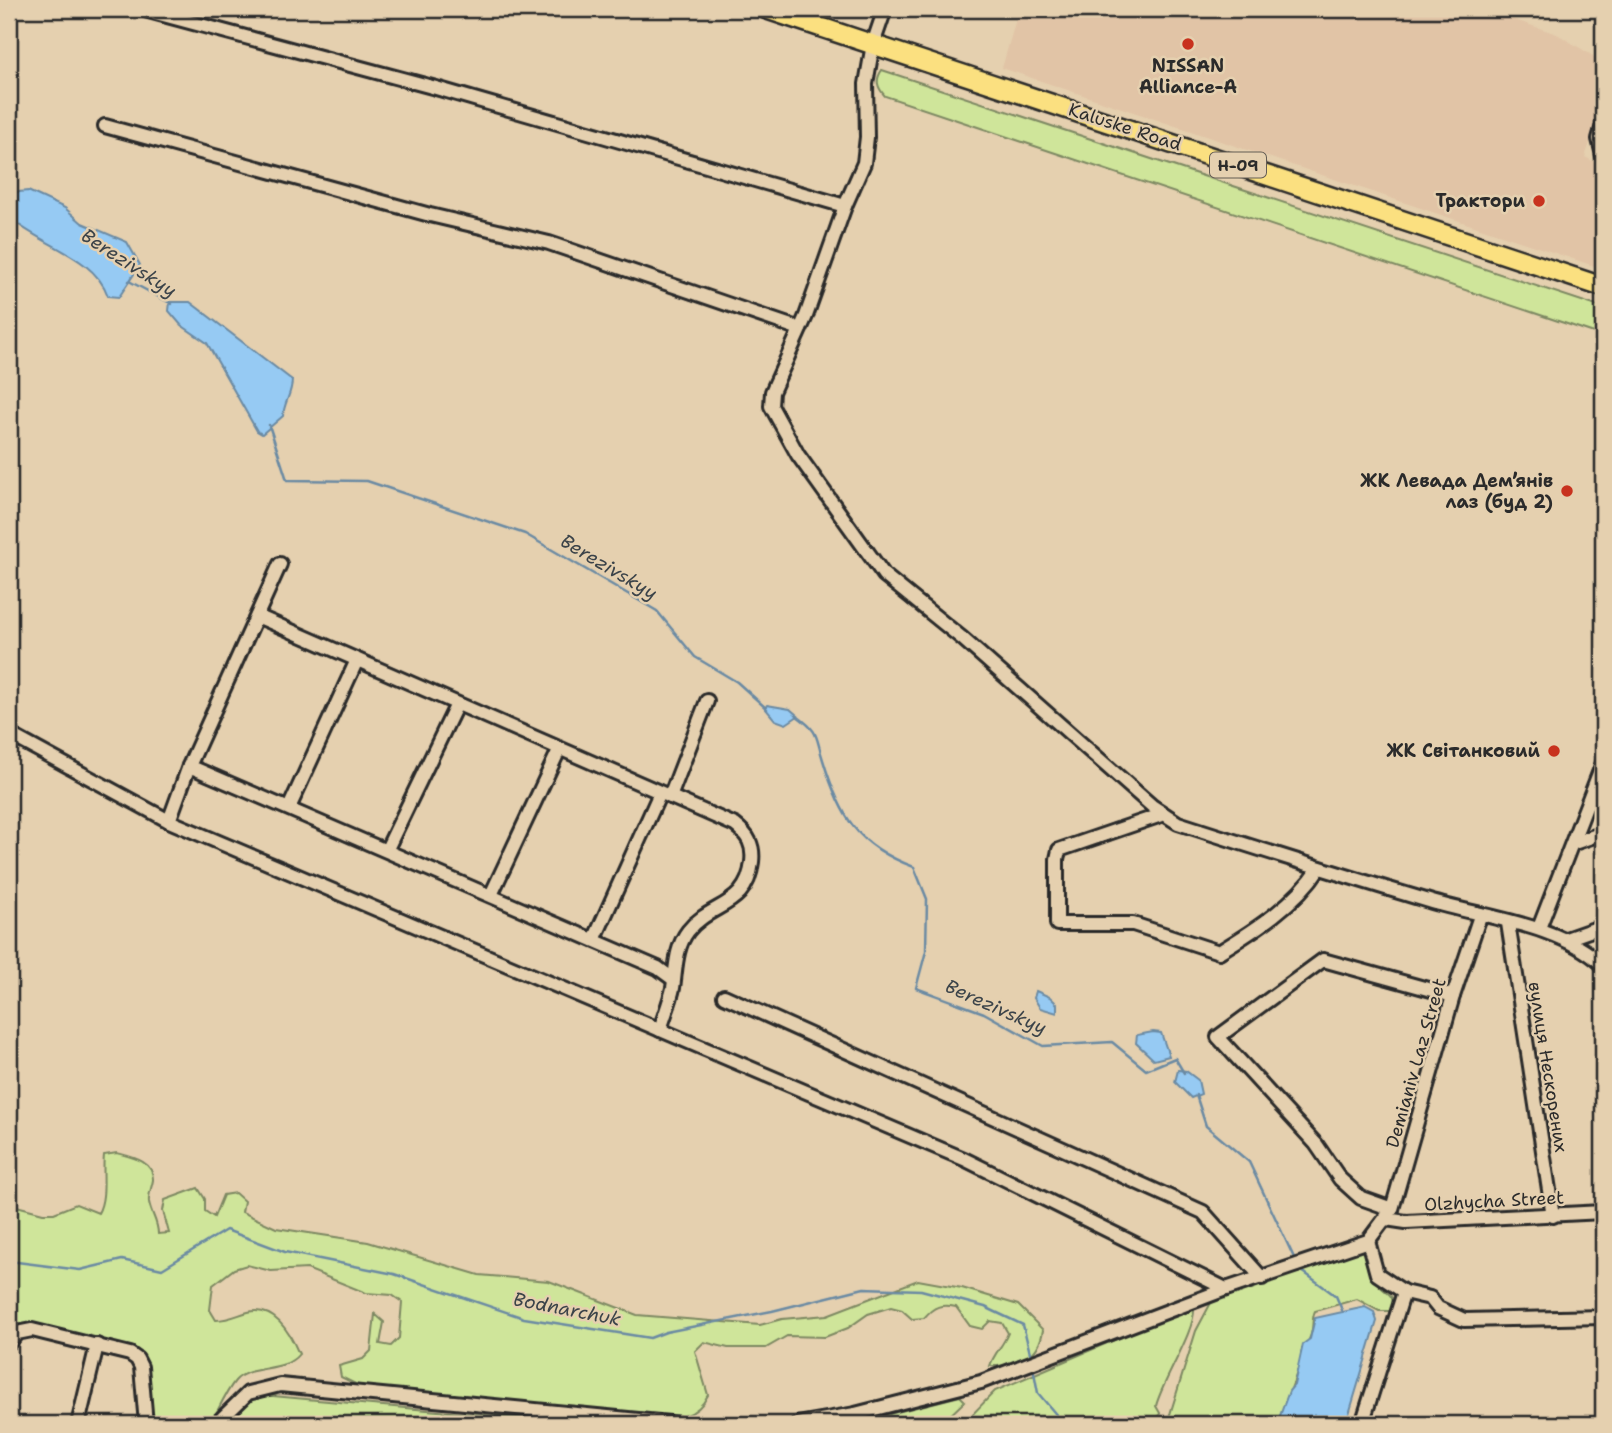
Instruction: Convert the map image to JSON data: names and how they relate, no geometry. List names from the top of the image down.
{
  "streets": {
    "main road": ["Kaluske Road", "Н-09"],
    "street": ["Demianiv Laz Street", "вулиця Нескорених", "Olzhycha Street"]
  },
  "crossings": [
    ["Demianiv Laz Street", "Olzhycha Street"],
    ["вулиця Нескорених", "Olzhycha Street"]
  ],
  "water": ["Berezivskyy", "Bodnarchuk"],
  "places": [
    "NISSAN Alliance-A",
    "Трактори",
    "ЖК Левада Дем’янів лаз (буд 2)",
    "ЖК Світанковий"
  ]
}
